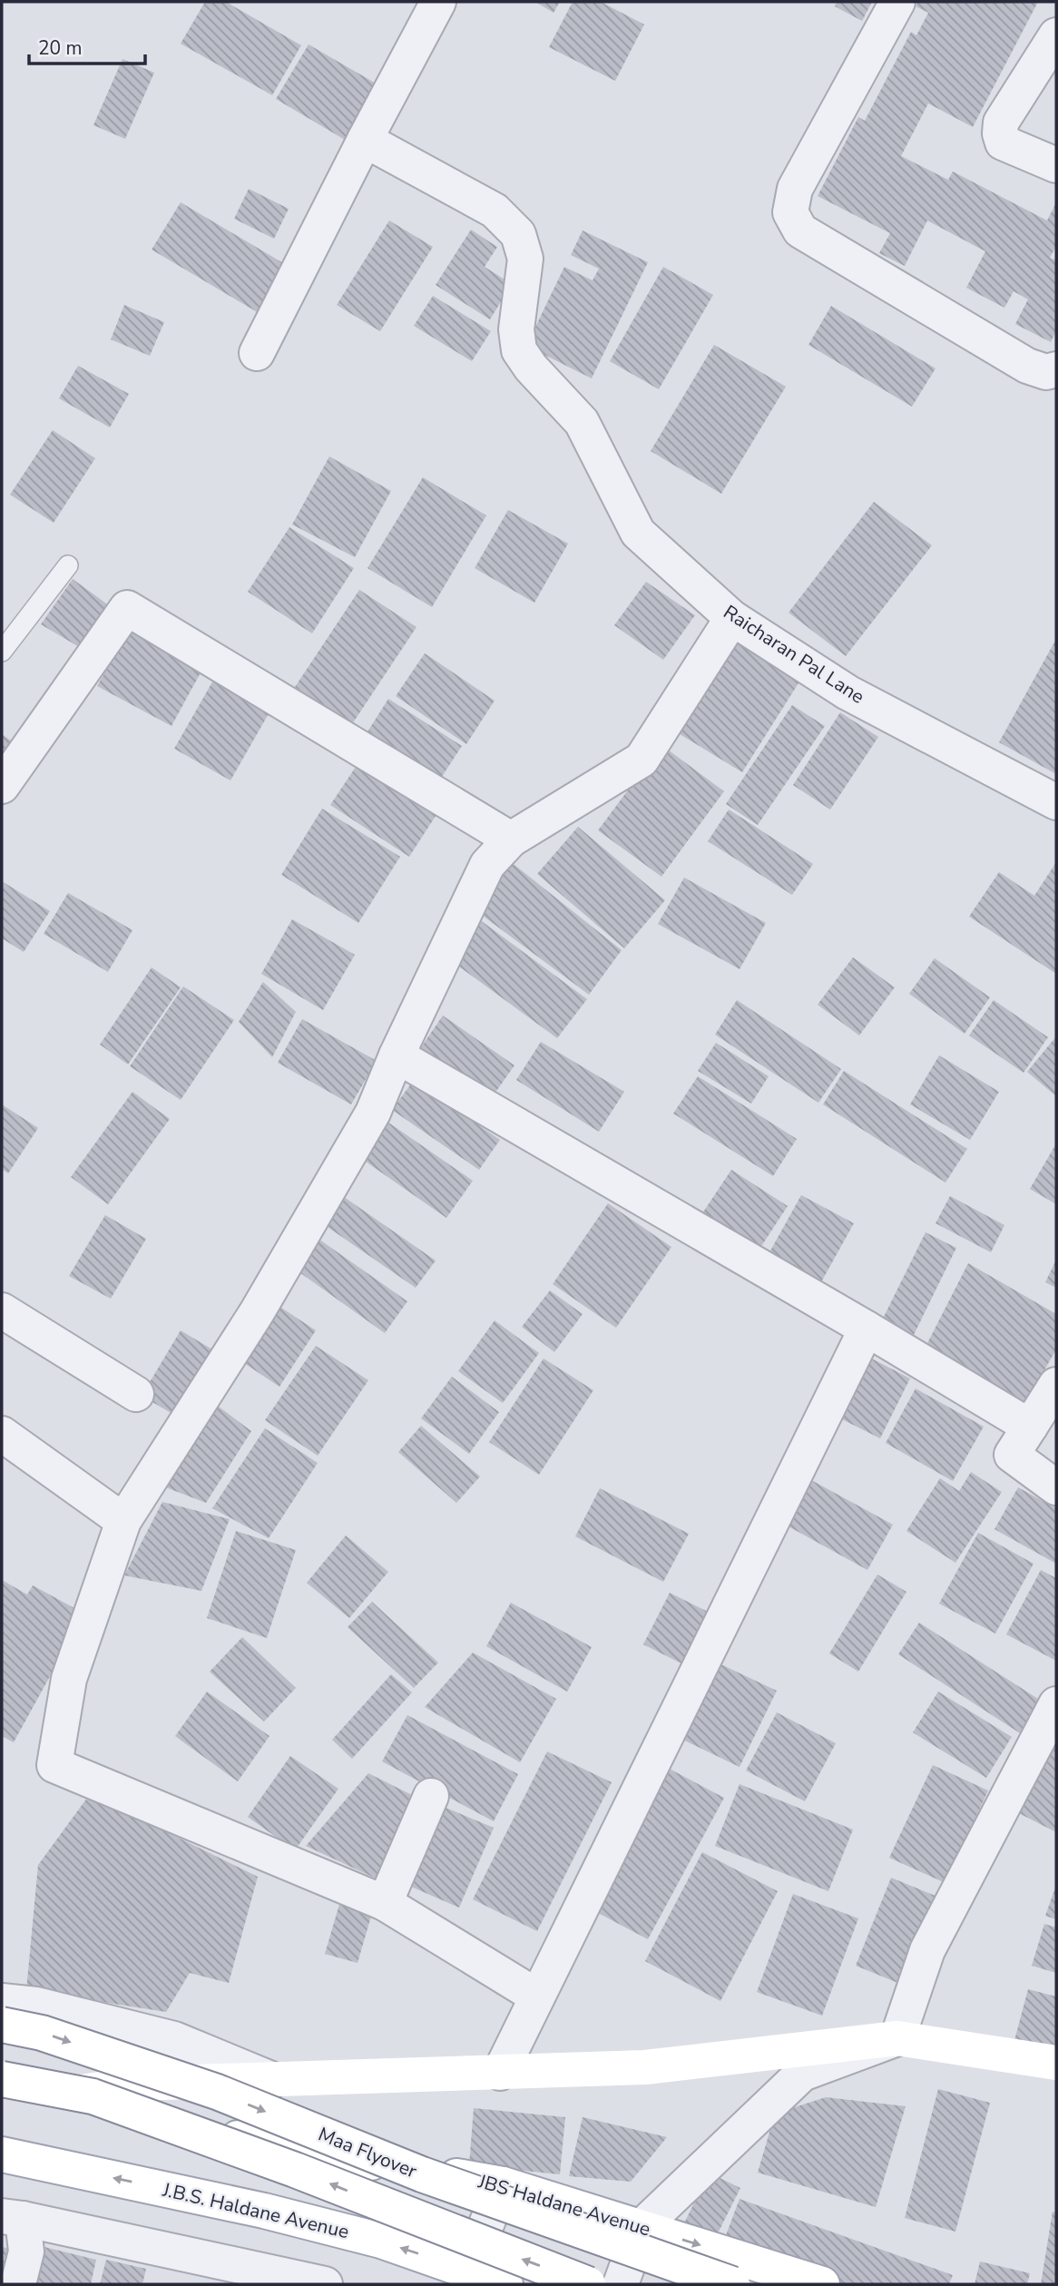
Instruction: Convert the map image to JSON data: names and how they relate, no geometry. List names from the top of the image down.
{
  "streets": {
    "main road": ["Maa Flyover", "JBS Haldane Avenue", "J.B.S. Haldane Avenue"],
    "street": ["Raicharan Pal Lane"]
  },
  "scale_bar": "20 m"
}
